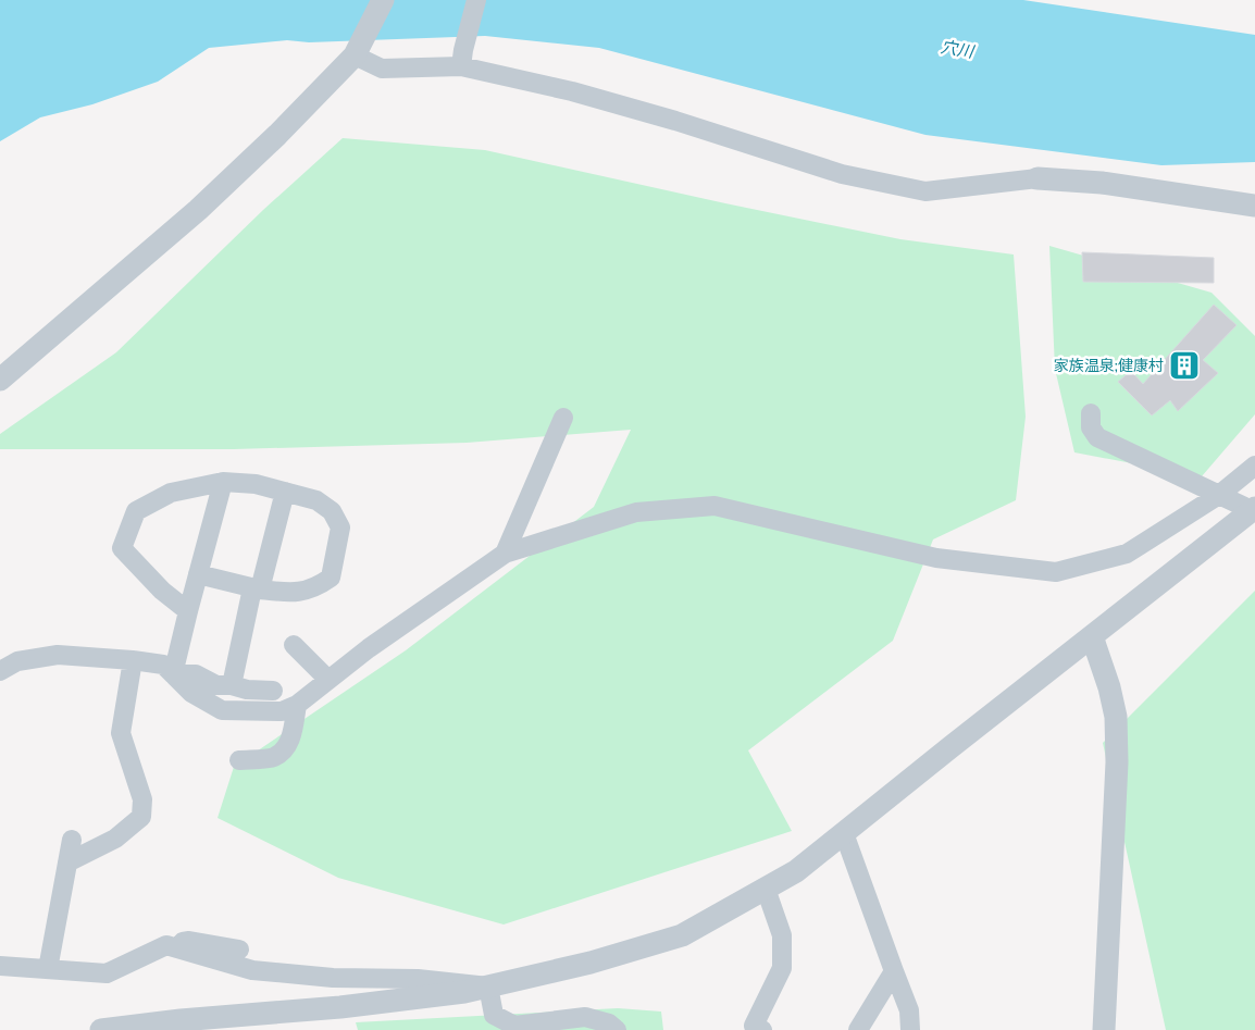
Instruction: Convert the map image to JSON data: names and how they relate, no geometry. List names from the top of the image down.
{
  "water": ["穴川"],
  "places": {
    "building": ["家族温泉;健康村"]
  }
}
